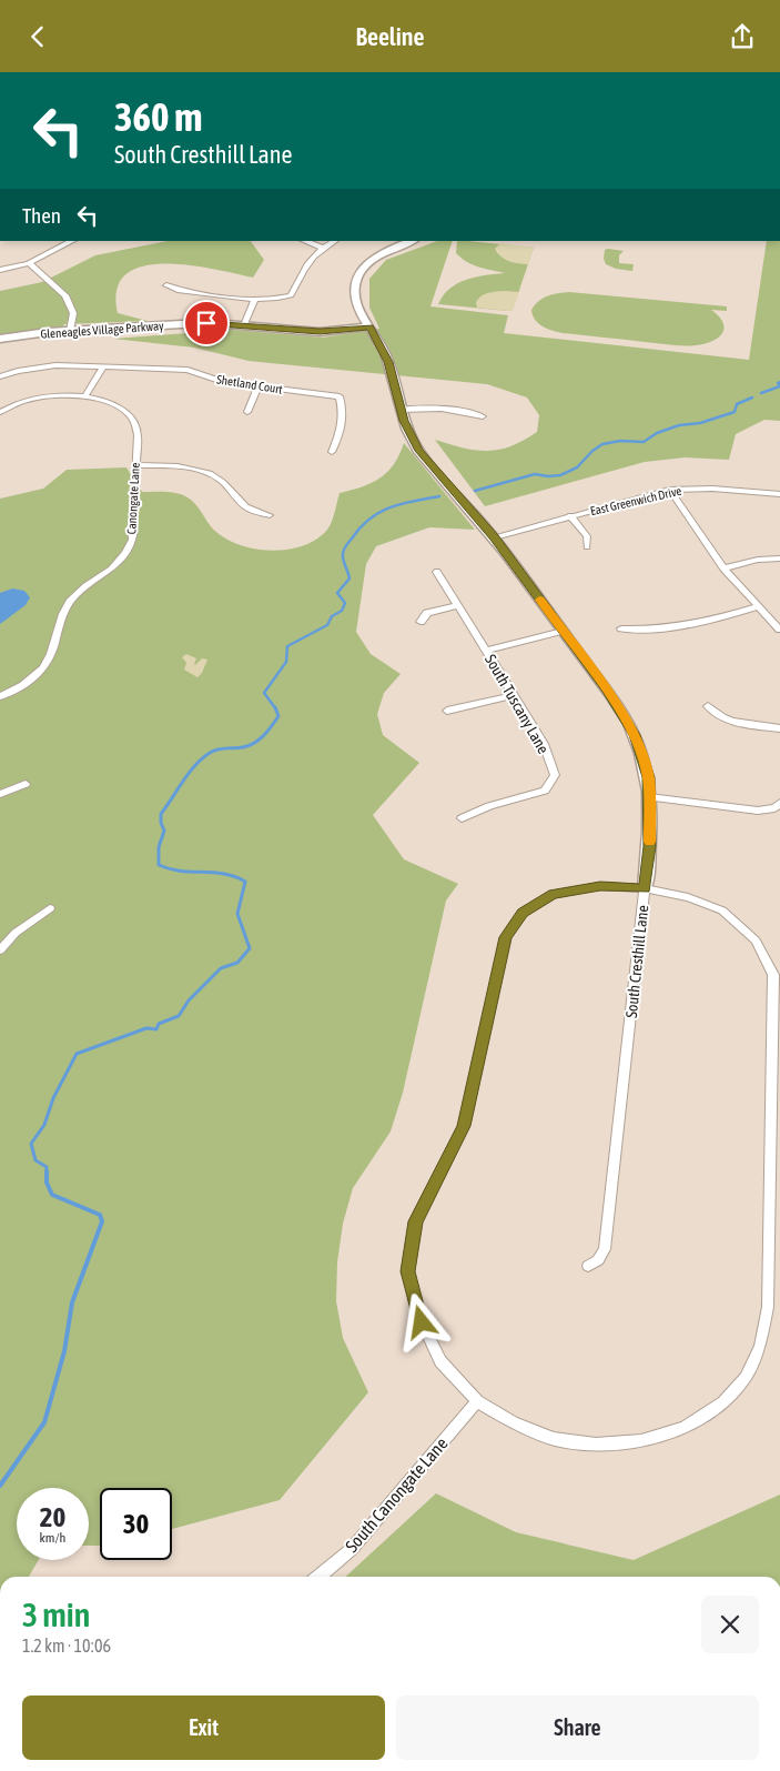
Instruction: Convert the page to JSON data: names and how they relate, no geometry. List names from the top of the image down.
{
  "streets": {
    "street": [
      "Gleneagles Village Parkway",
      "Shetland Court",
      "Canongate Lane",
      "East Greenwich Drive",
      "South Tuscany Lane",
      "South Cresthill Lane",
      "South Canongate Lane"
    ]
  },
  "crossings": [
    ["Gleneagles Village Parkway", "South Cresthill Lane"],
    ["East Greenwich Drive", "South Cresthill Lane"]
  ],
  "page": {
    "header": "Beeline",
    "turn": ["360 m", "South Cresthill Lane"],
    "then": "Then",
    "speed": "20 km/h",
    "limit": "30",
    "heading": ["3 min", "1.2 km · 10:06"],
    "buttons": ["Exit", "Share"]
  }
}
